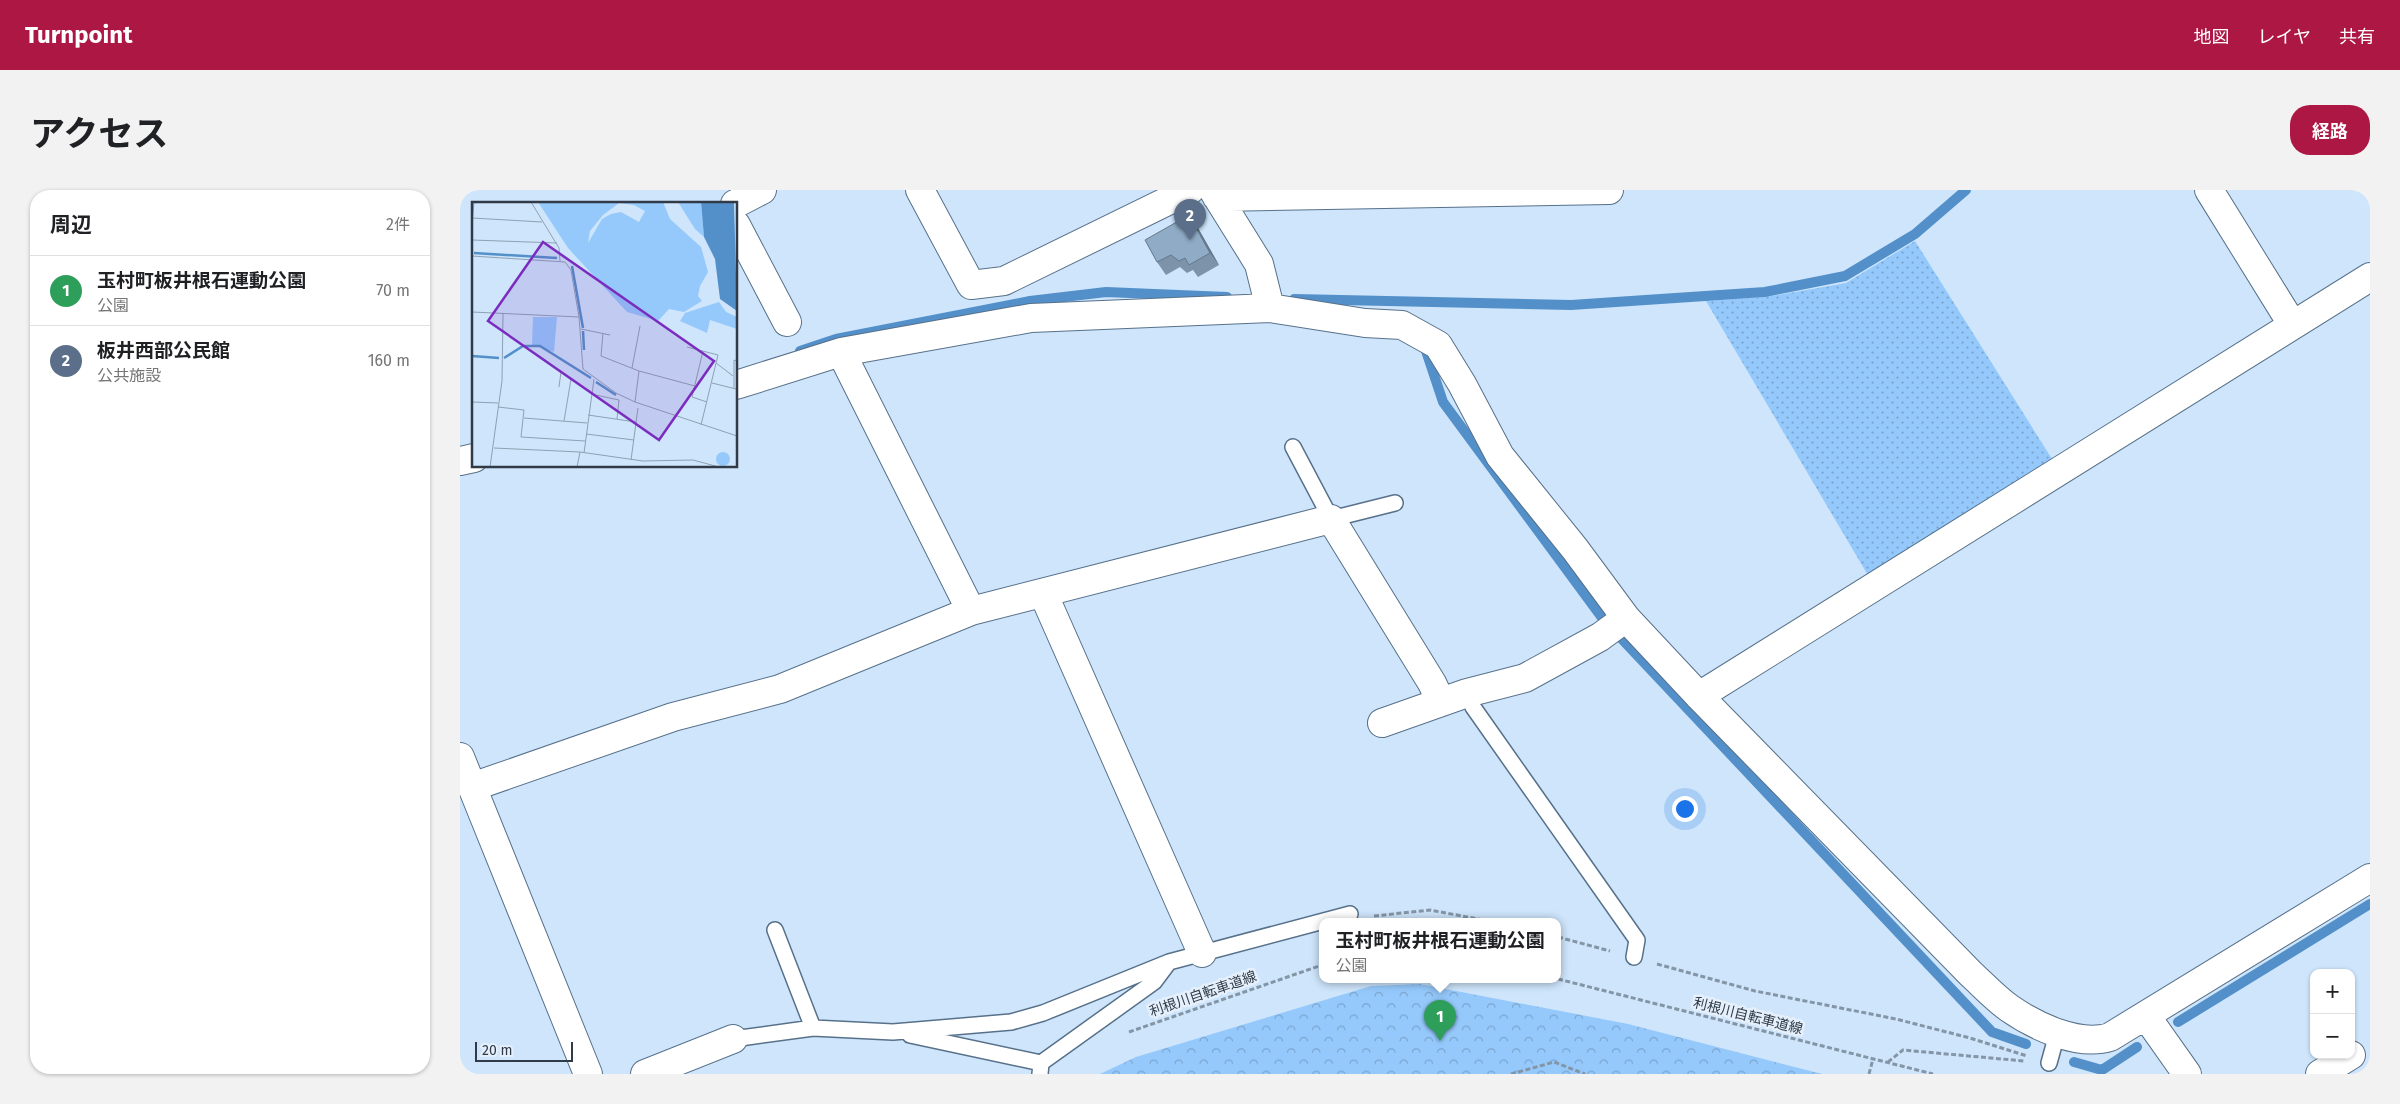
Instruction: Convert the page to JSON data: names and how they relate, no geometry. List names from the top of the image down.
{
  "streets": {
    "path": ["利根川自転車道線"]
  },
  "scale_bar": "20 m",
  "page": {
    "header": "Turnpoint",
    "nav": ["地図", "レイヤ", "共有"],
    "title": "アクセス",
    "buttons": "経路",
    "heading": ["周辺", "2件"],
    "pins": ["2", "1"],
    "list": [
      {
        "mark": "1",
        "name": "玉村町板井根石運動公園",
        "note": "公園",
        "value": "70 m"
      },
      {
        "mark": "2",
        "name": "板井西部公民館",
        "note": "公共施設",
        "value": "160 m"
      }
    ],
    "popup": ["玉村町板井根石運動公園", "公園"],
    "map_buttons": ["+", "−"],
    "scale": "20 m"
  }
}
